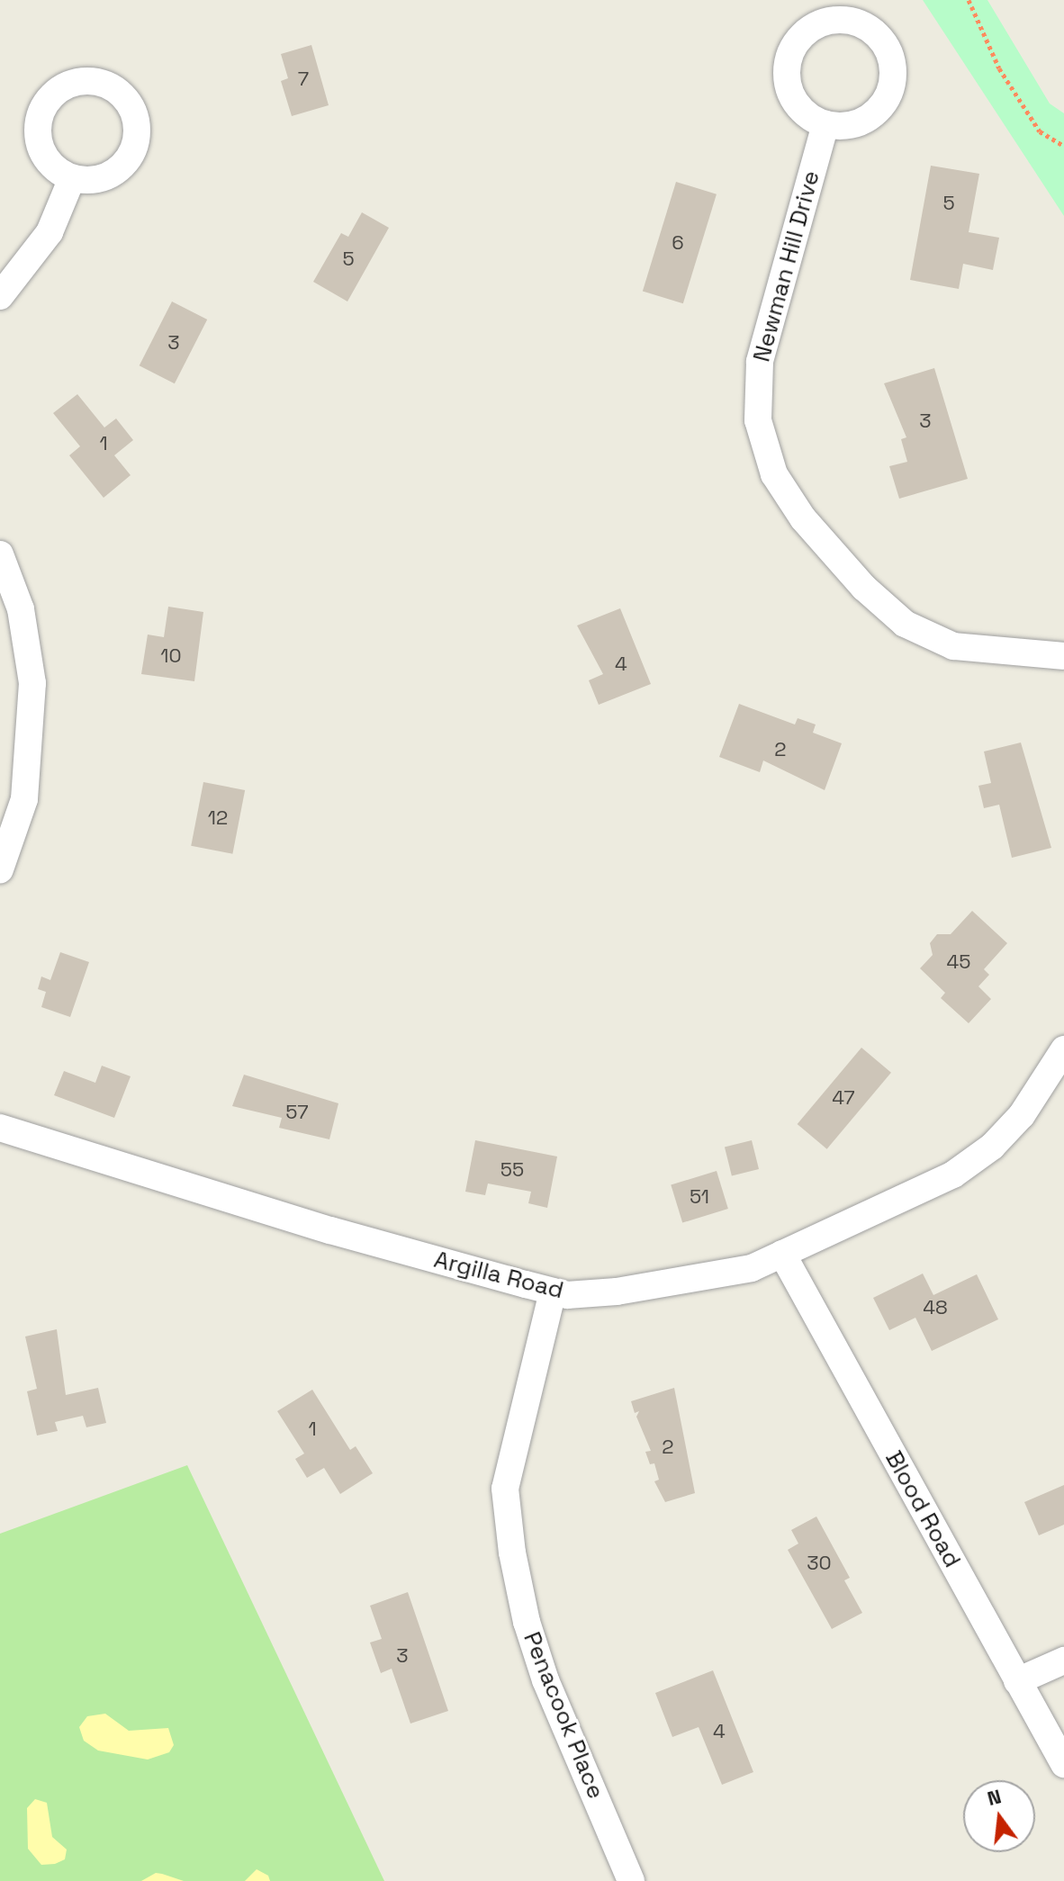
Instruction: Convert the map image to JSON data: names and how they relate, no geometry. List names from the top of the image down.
{
  "streets": {
    "street": [
      "Newman Hill Drive",
      "Argilla Road",
      "Blood Road",
      "Penacook Place"
    ]
  },
  "crossings": [
    ["Argilla Road", "Blood Road"],
    ["Argilla Road", "Penacook Place"]
  ],
  "house_numbers": [
    "7",
    "5",
    "6",
    "5",
    "3",
    "3",
    "1",
    "10",
    "4",
    "2",
    "12",
    "45",
    "47",
    "57",
    "55",
    "51",
    "48",
    "1",
    "2",
    "30",
    "3",
    "4"
  ],
  "north": "top"
}
